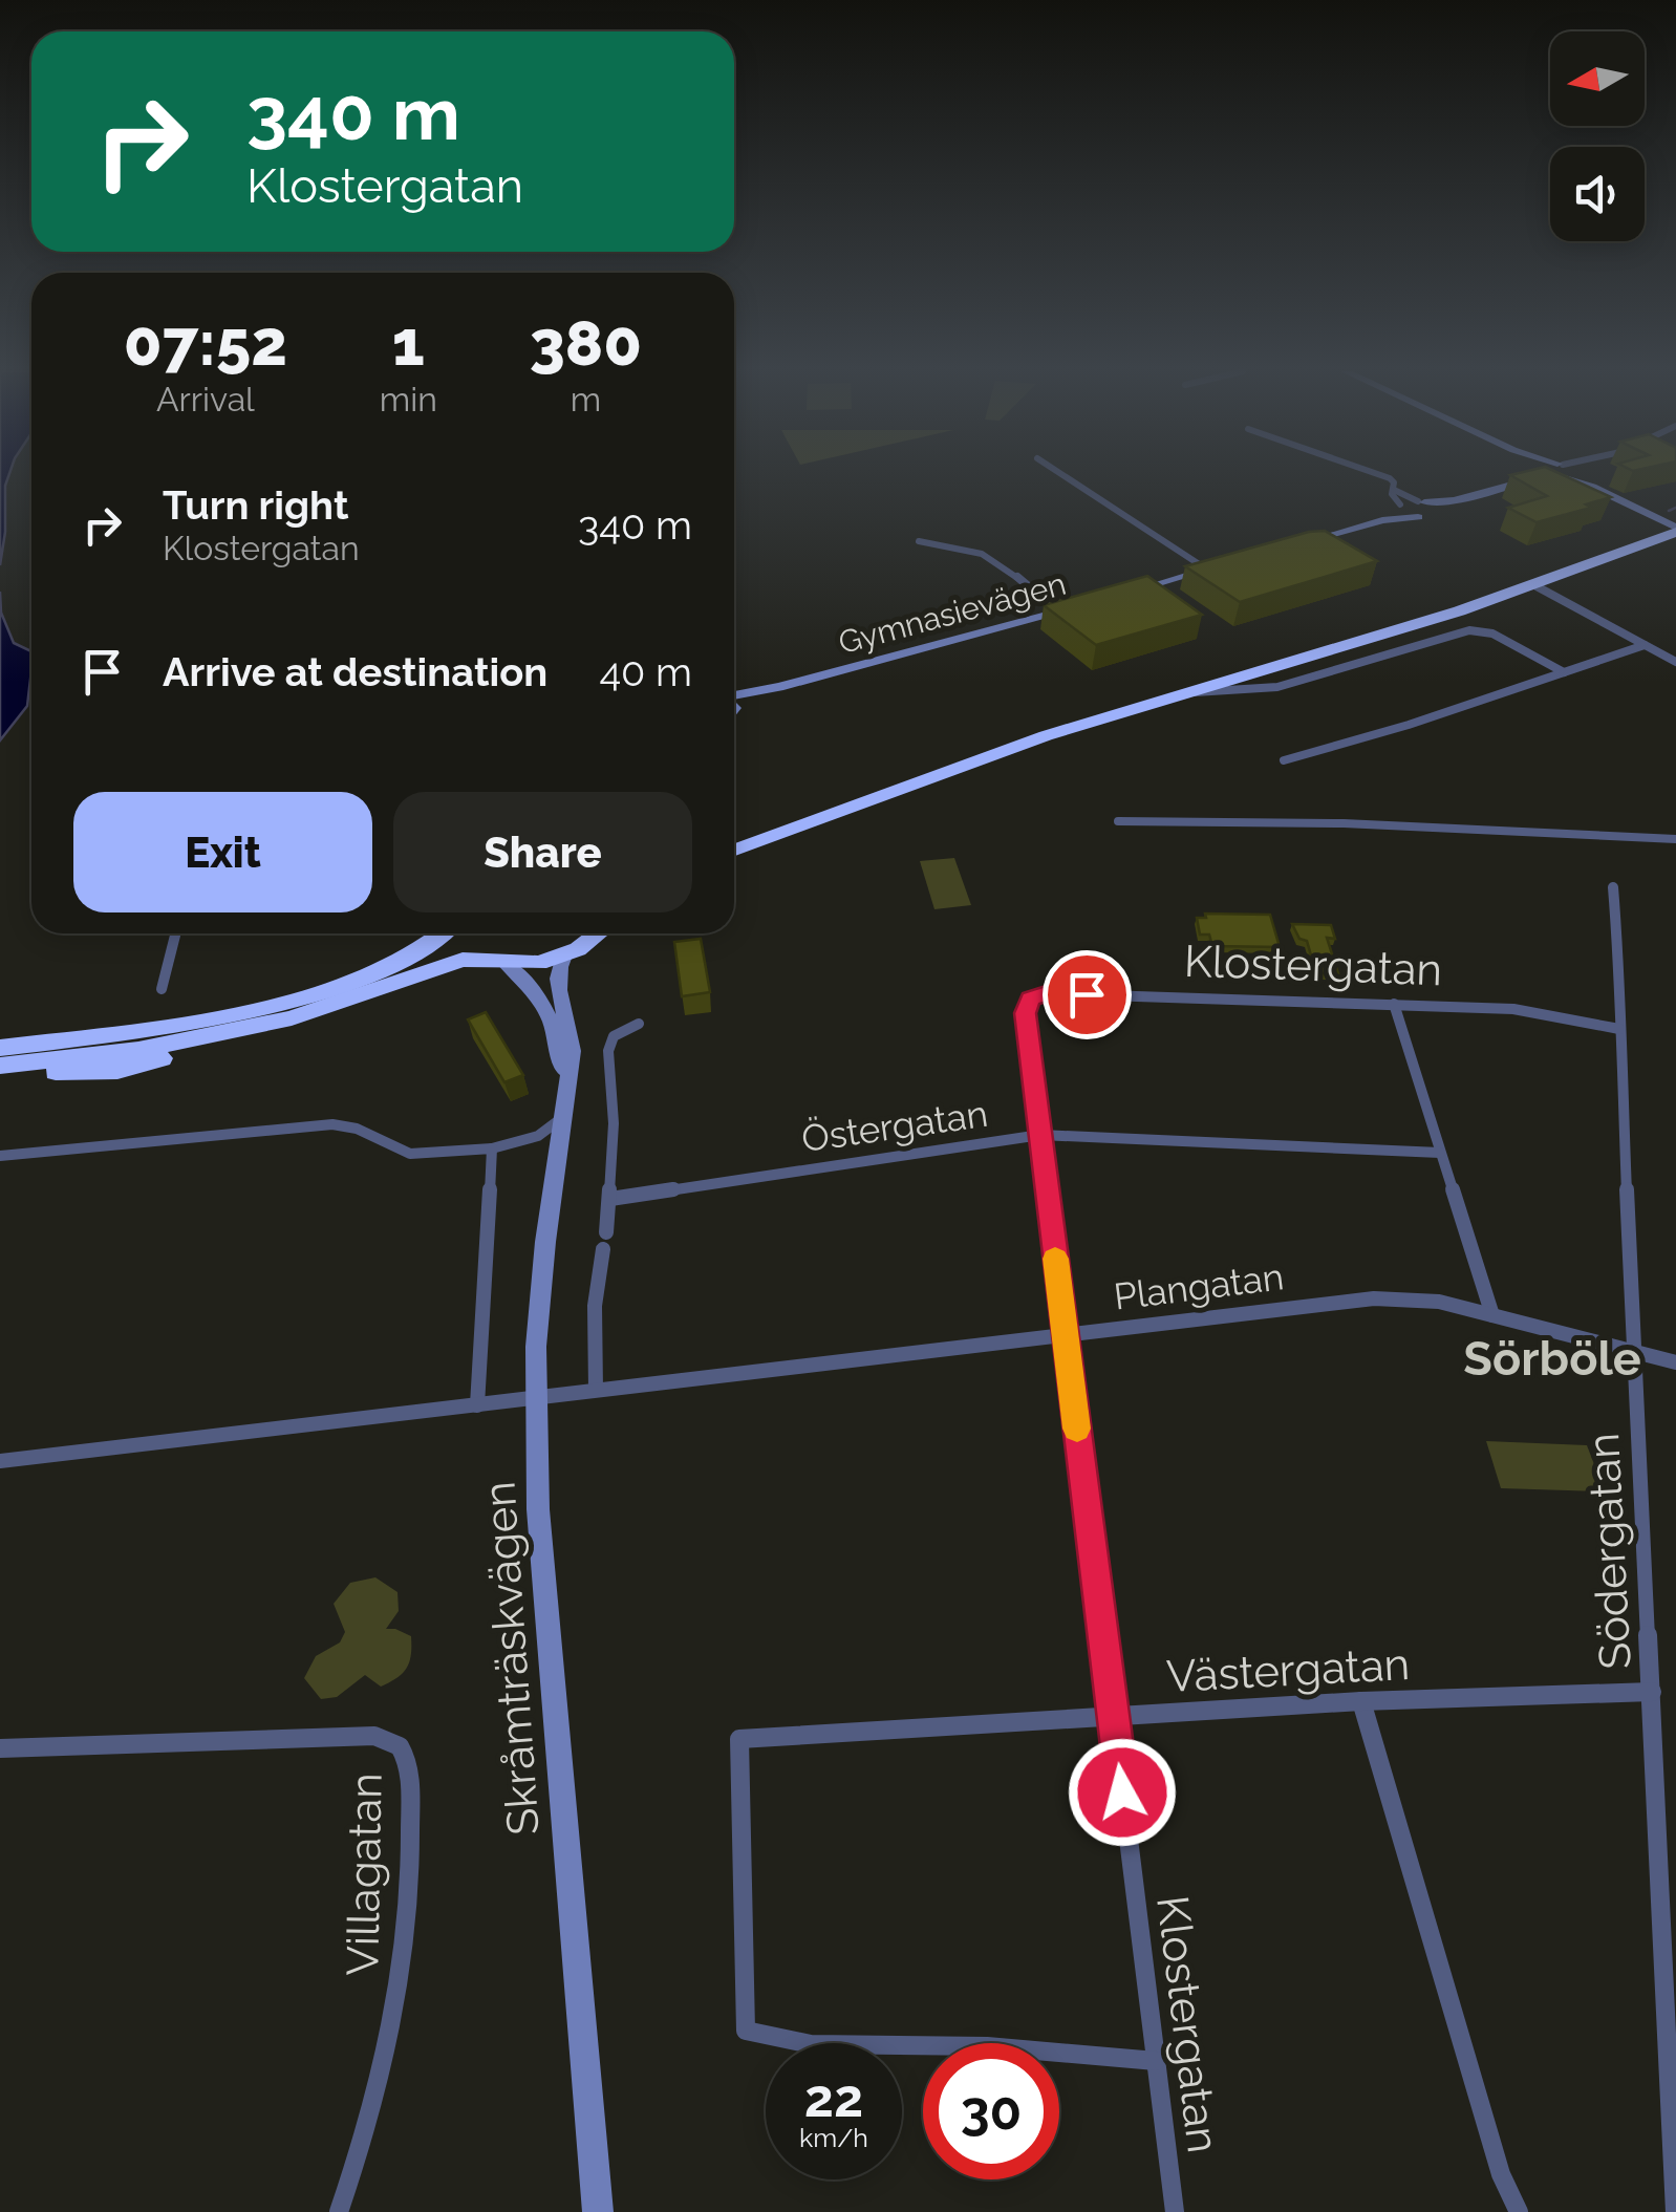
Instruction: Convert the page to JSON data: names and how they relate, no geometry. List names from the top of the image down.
{
  "streets": {
    "street": [
      "Gymnasievägen",
      "Klostergatan",
      "Östergatan",
      "Plangatan",
      "Södergatan",
      "Skråmträskvägen",
      "Västergatan",
      "Villagatan"
    ]
  },
  "crossings": [
    ["Klostergatan", "Östergatan"],
    ["Klostergatan", "Plangatan"],
    ["Klostergatan", "Södergatan"],
    ["Klostergatan", "Västergatan"],
    ["Plangatan", "Södergatan"],
    ["Plangatan", "Skråmträskvägen"],
    ["Södergatan", "Västergatan"]
  ],
  "districts": ["Sörböle"],
  "north": "left",
  "page": {
    "turn": ["340 m", "Klostergatan"],
    "eta": [
      "07:52",
      "Arrival",
      "1",
      "min",
      "380",
      "m"
    ],
    "list": [
      {
        "name": "Turn right",
        "note": "Klostergatan",
        "value": "340 m"
      },
      {
        "name": "Arrive at destination",
        "value": "40 m"
      }
    ],
    "buttons": ["Exit", "Share"],
    "speed": "22 km/h",
    "limit": "30"
  }
}
